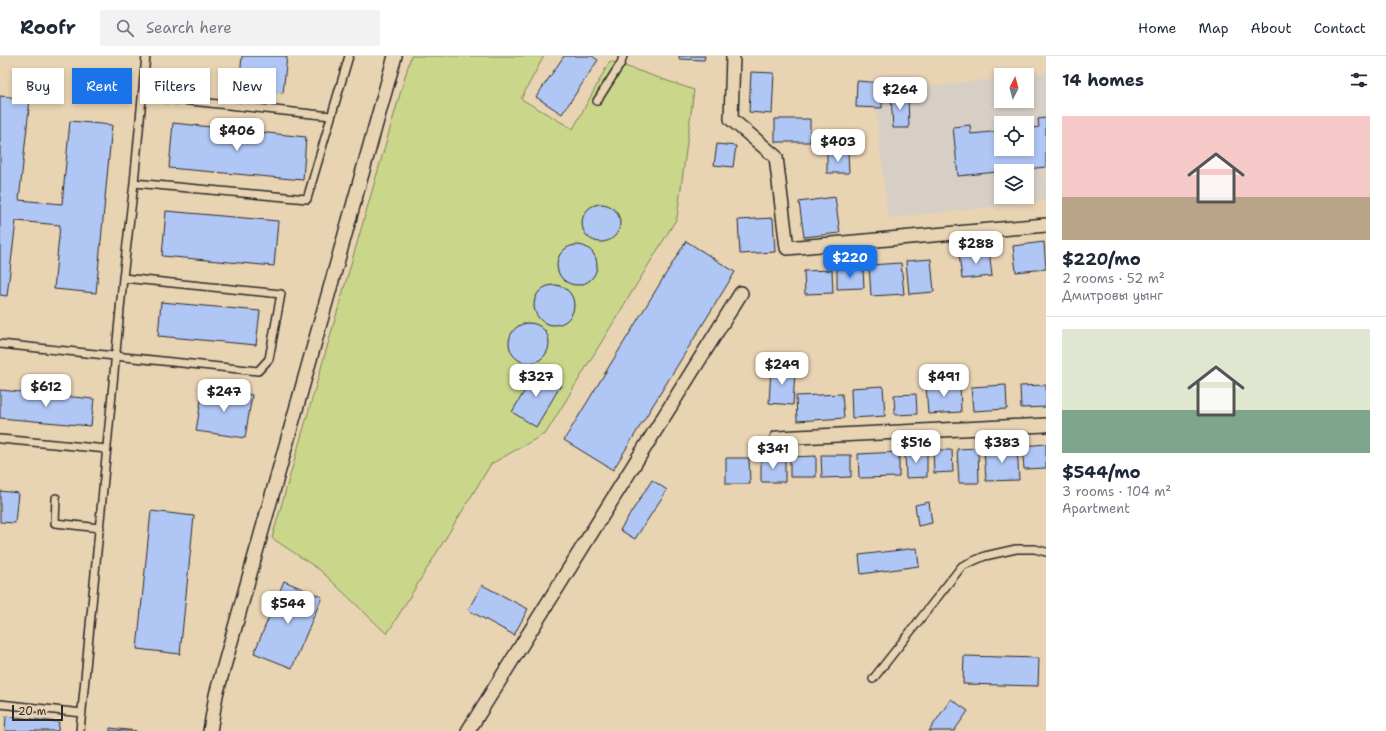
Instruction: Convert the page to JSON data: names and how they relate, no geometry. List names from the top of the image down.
{
  "scale_bar": "20 m",
  "north": "top",
  "page": {
    "header": "Roofr",
    "search": "Search here",
    "nav": [
      "Home",
      "Map",
      "About",
      "Contact"
    ],
    "heading": "14 homes",
    "chip": [
      "Buy",
      "Rent",
      "Filters",
      "New"
    ],
    "price": [
      "$264",
      "$406",
      "$403",
      "$288",
      "$220",
      "$249",
      "$327",
      "$491",
      "$612",
      "$247",
      "$516",
      "$383",
      "$341",
      "$544"
    ],
    "list": [
      {
        "name": "$220/mo",
        "note": "2 rooms · 52 m² · Дмитровы уынг"
      },
      {
        "name": "$544/mo",
        "note": "3 rooms · 104 m² · Apartment"
      }
    ],
    "scale": "20 m"
  }
}
